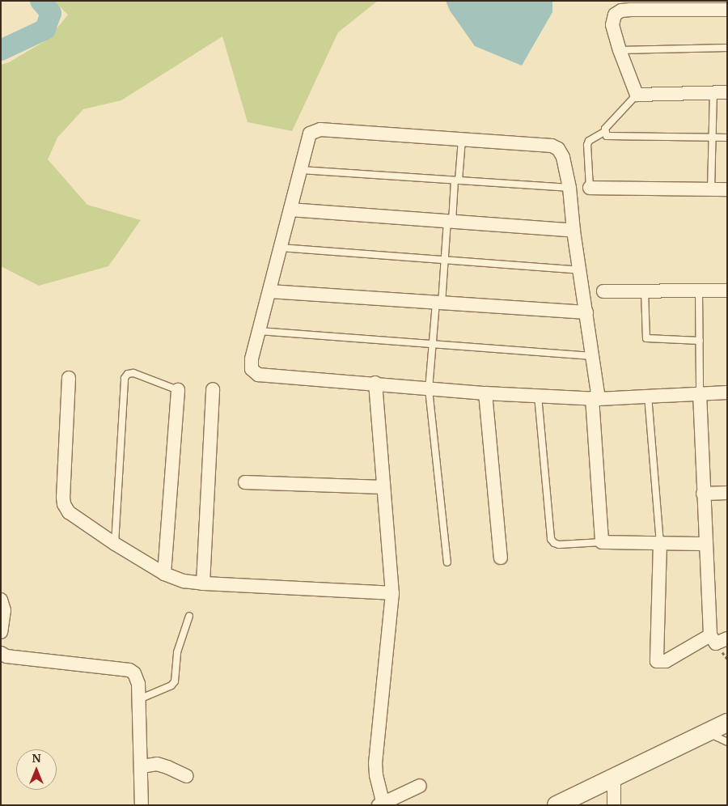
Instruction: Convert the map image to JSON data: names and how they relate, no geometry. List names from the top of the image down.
{
  "north": "top"
}
